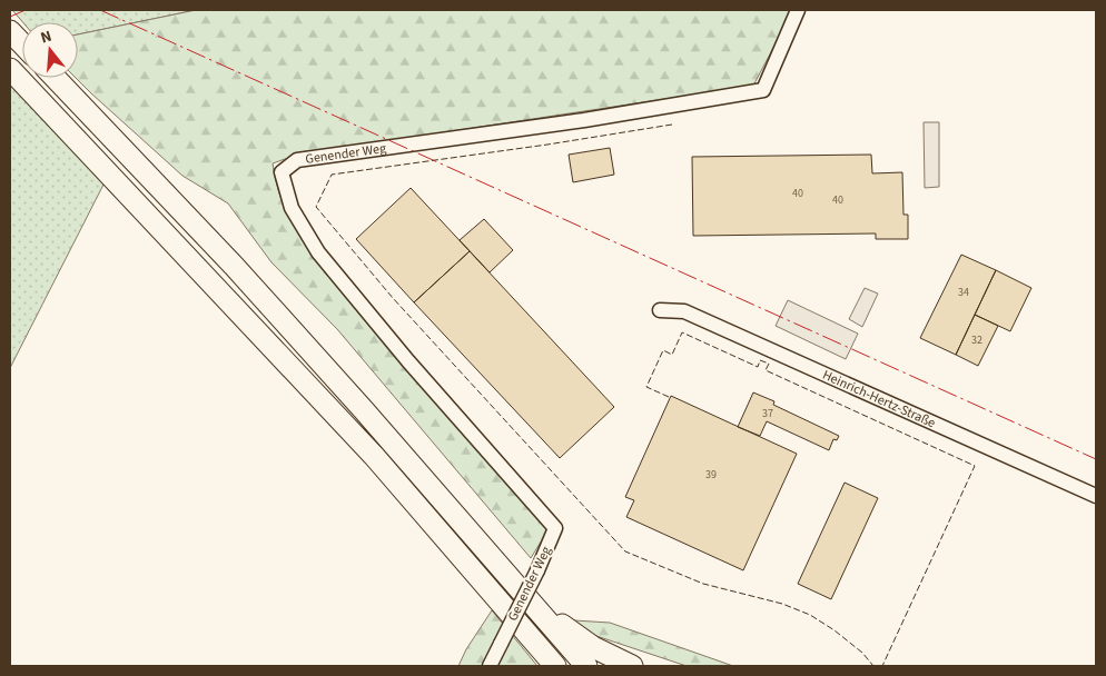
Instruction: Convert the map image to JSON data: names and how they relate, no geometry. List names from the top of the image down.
{
  "streets": {
    "street": ["Genender Weg", "Heinrich-Hertz-Straße"]
  },
  "house_numbers": [
    "40",
    "40",
    "34",
    "32",
    "37",
    "39"
  ],
  "north": "top"
}
